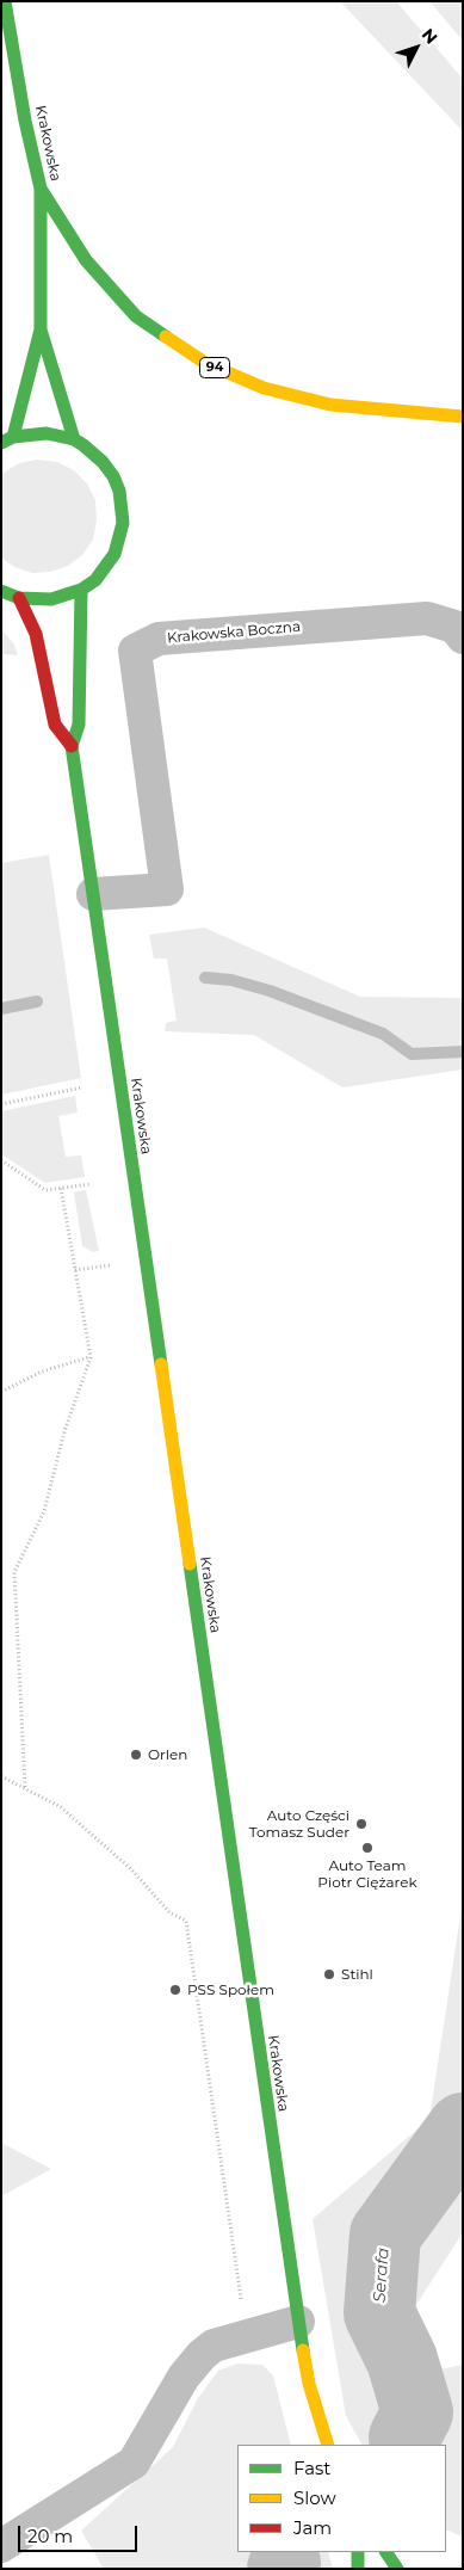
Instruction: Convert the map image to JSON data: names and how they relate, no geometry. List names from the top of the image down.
{
  "streets": {
    "main road": ["Krakowska", "94"],
    "street": ["Krakowska Boczna"]
  },
  "crossings": [
    ["Krakowska", "94"],
    ["Krakowska", "Krakowska Boczna"]
  ],
  "water": ["Serafa"],
  "places": [
    "Orlen",
    "Auto Części Tomasz Suder",
    "Auto Team Piotr Ciężarek",
    "Stihl",
    "PSS Społem"
  ],
  "legend": ["Fast", "Slow", "Jam"],
  "scale_bar": "20 m",
  "north": "top right"
}
